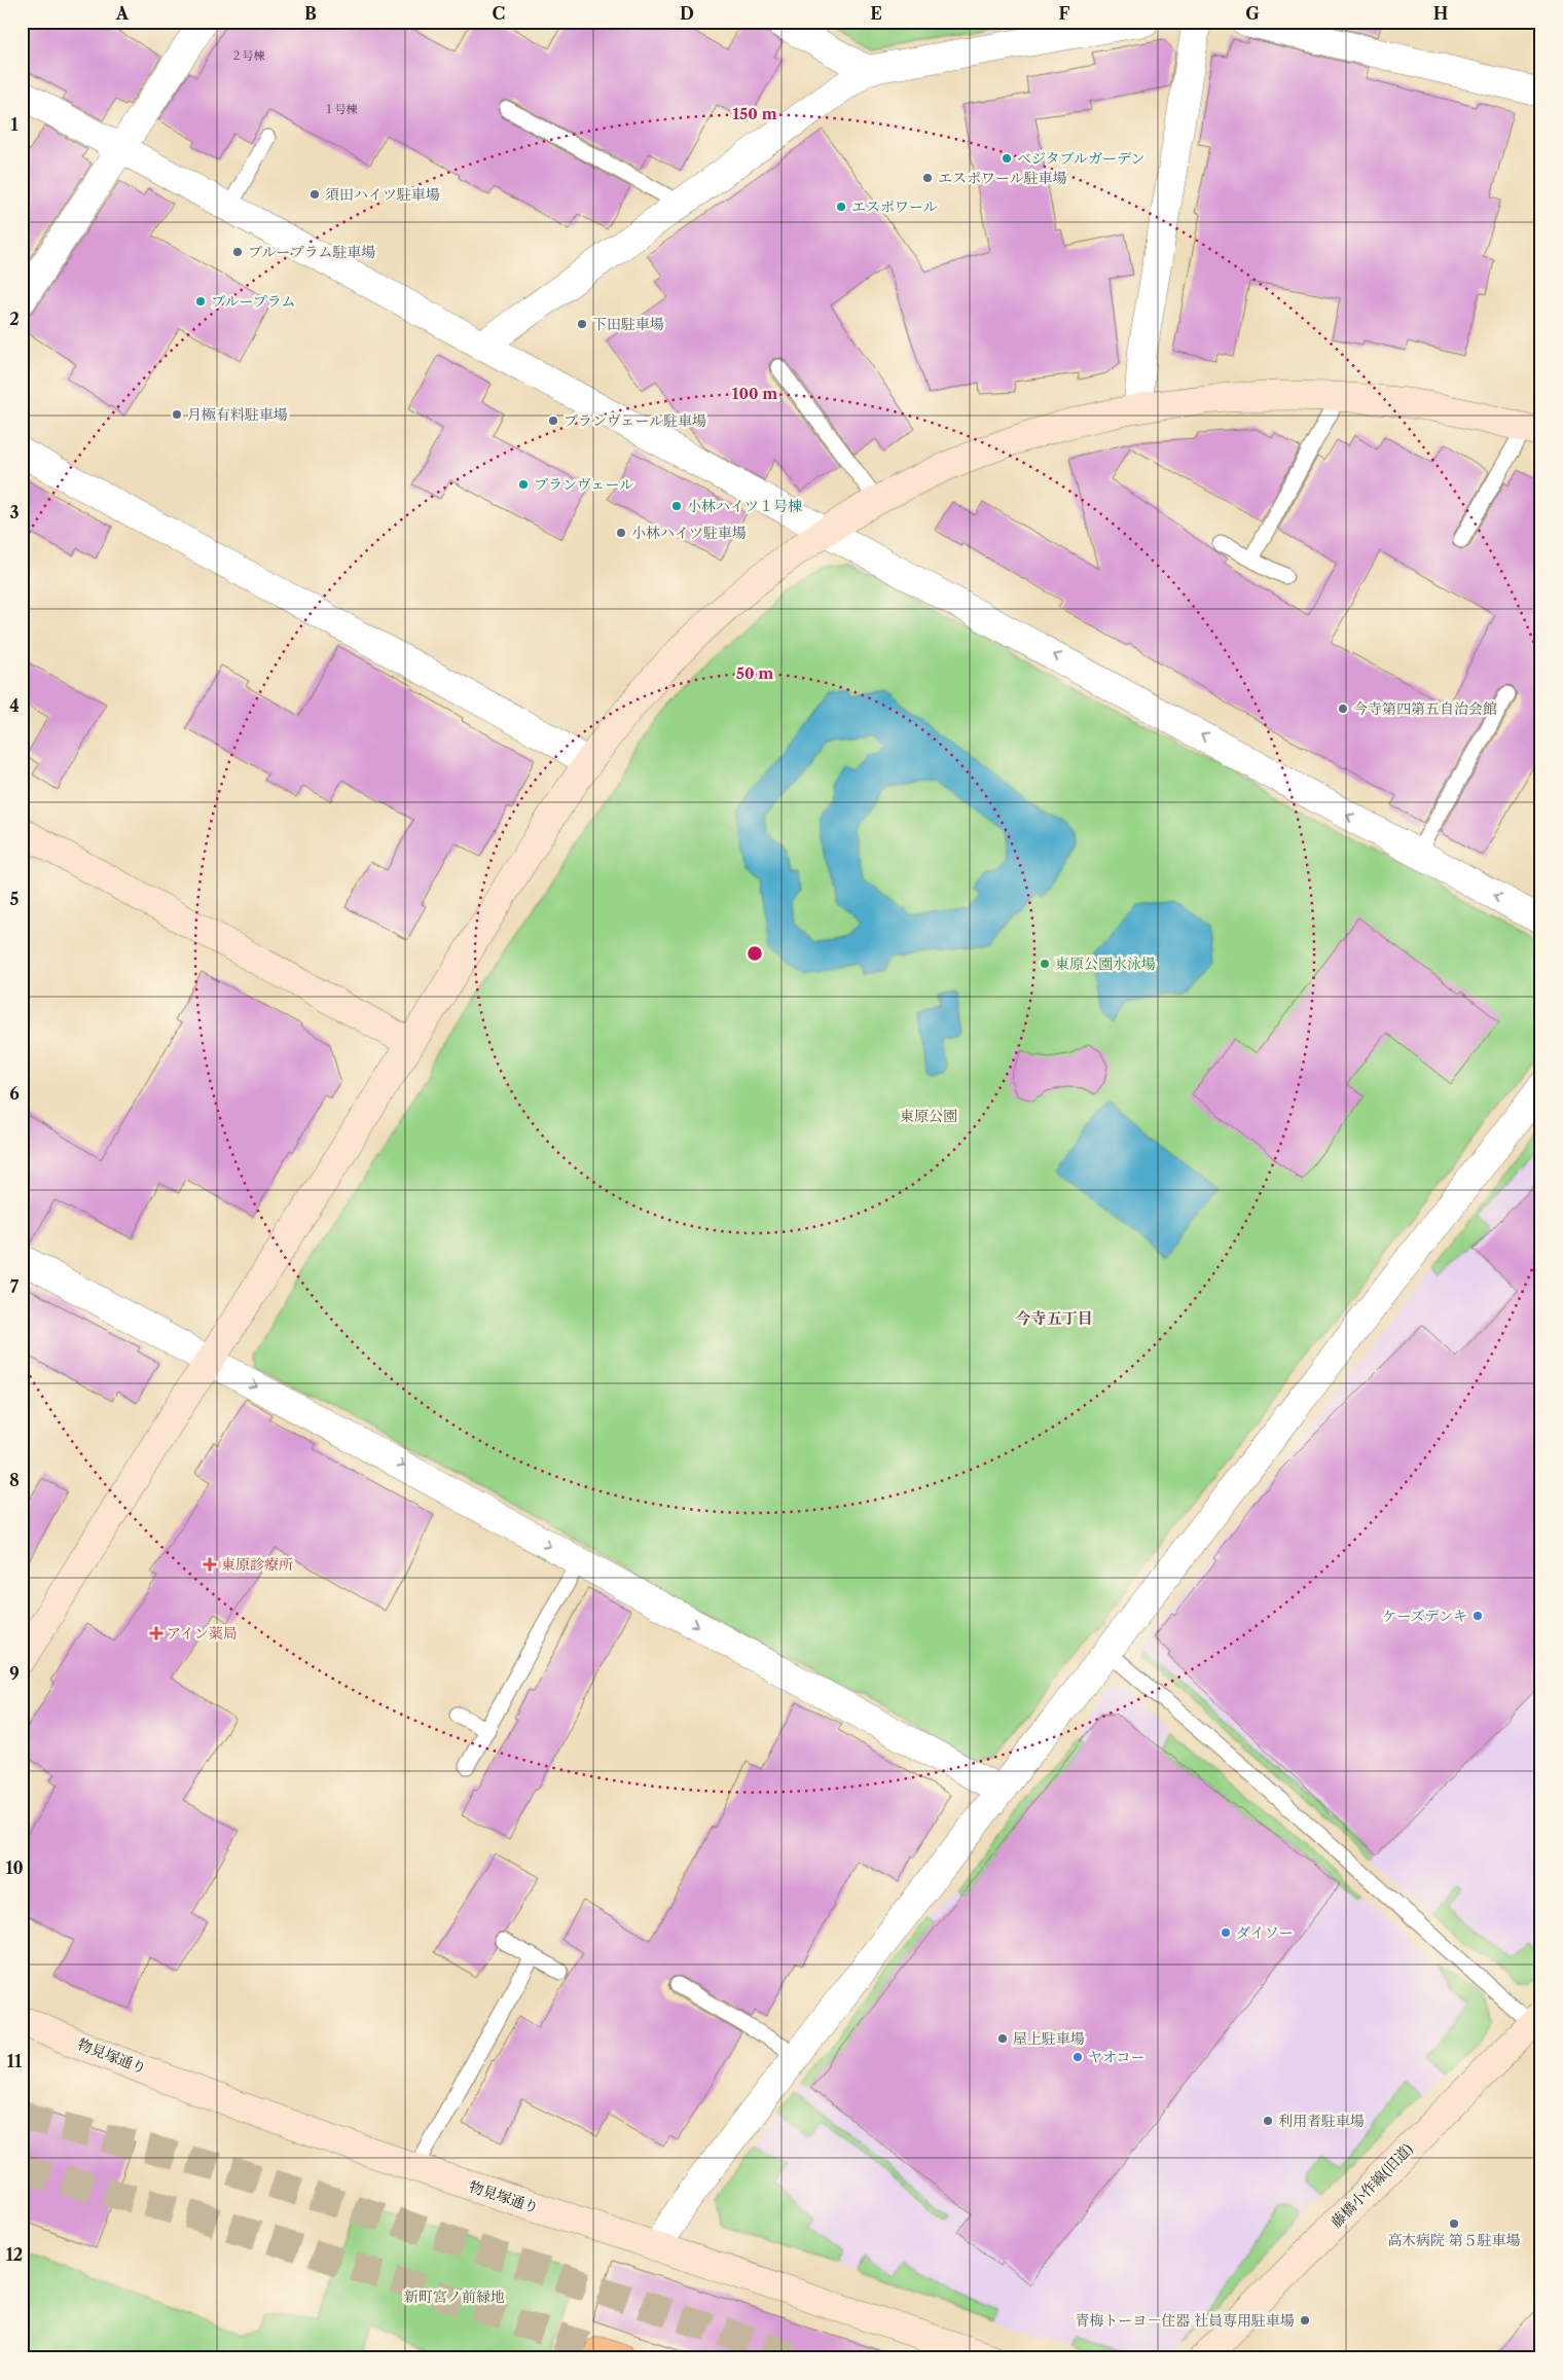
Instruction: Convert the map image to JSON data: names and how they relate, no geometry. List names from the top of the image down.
{
  "streets": {
    "street": ["物見塚通り", "藤橋小作線(旧道)"]
  },
  "districts": ["今寺五丁目"],
  "parks": ["東原公園", "新町宮ノ前緑地"],
  "places": {
    "other": [
      "ベジタブルガーデン",
      "エスポワール駐車場",
      "須田ハイツ駐車場",
      "エスポワール",
      "ブループラム駐車場",
      "ブループラム",
      "下田駐車場",
      "月極有料駐車場",
      "ブランヴェール駐車場",
      "ブランヴェール",
      "小林ハイツ１号棟",
      "小林ハイツ駐車場",
      "今寺第四第五自治会館",
      "東原公園水泳場",
      "ケーズデンキ",
      "ダイソー",
      "屋上駐車場",
      "ヤオコー",
      "利用者駐車場",
      "高木病院 第５駐車場",
      "青梅トーヨ－住器 社員専用駐車場"
    ],
    "health": ["東原診療所", "アイン薬局"]
  },
  "house_numbers": ["２号棟", "１号棟"],
  "grid": {
    "columns": [
      "A",
      "B",
      "C",
      "D",
      "E",
      "F",
      "G",
      "H"
    ],
    "rows": [
      "1",
      "2",
      "3",
      "4",
      "5",
      "6",
      "7",
      "8",
      "9",
      "10",
      "11",
      "12"
    ]
  },
  "rings": ["150 m", "100 m", "50 m"]
}
